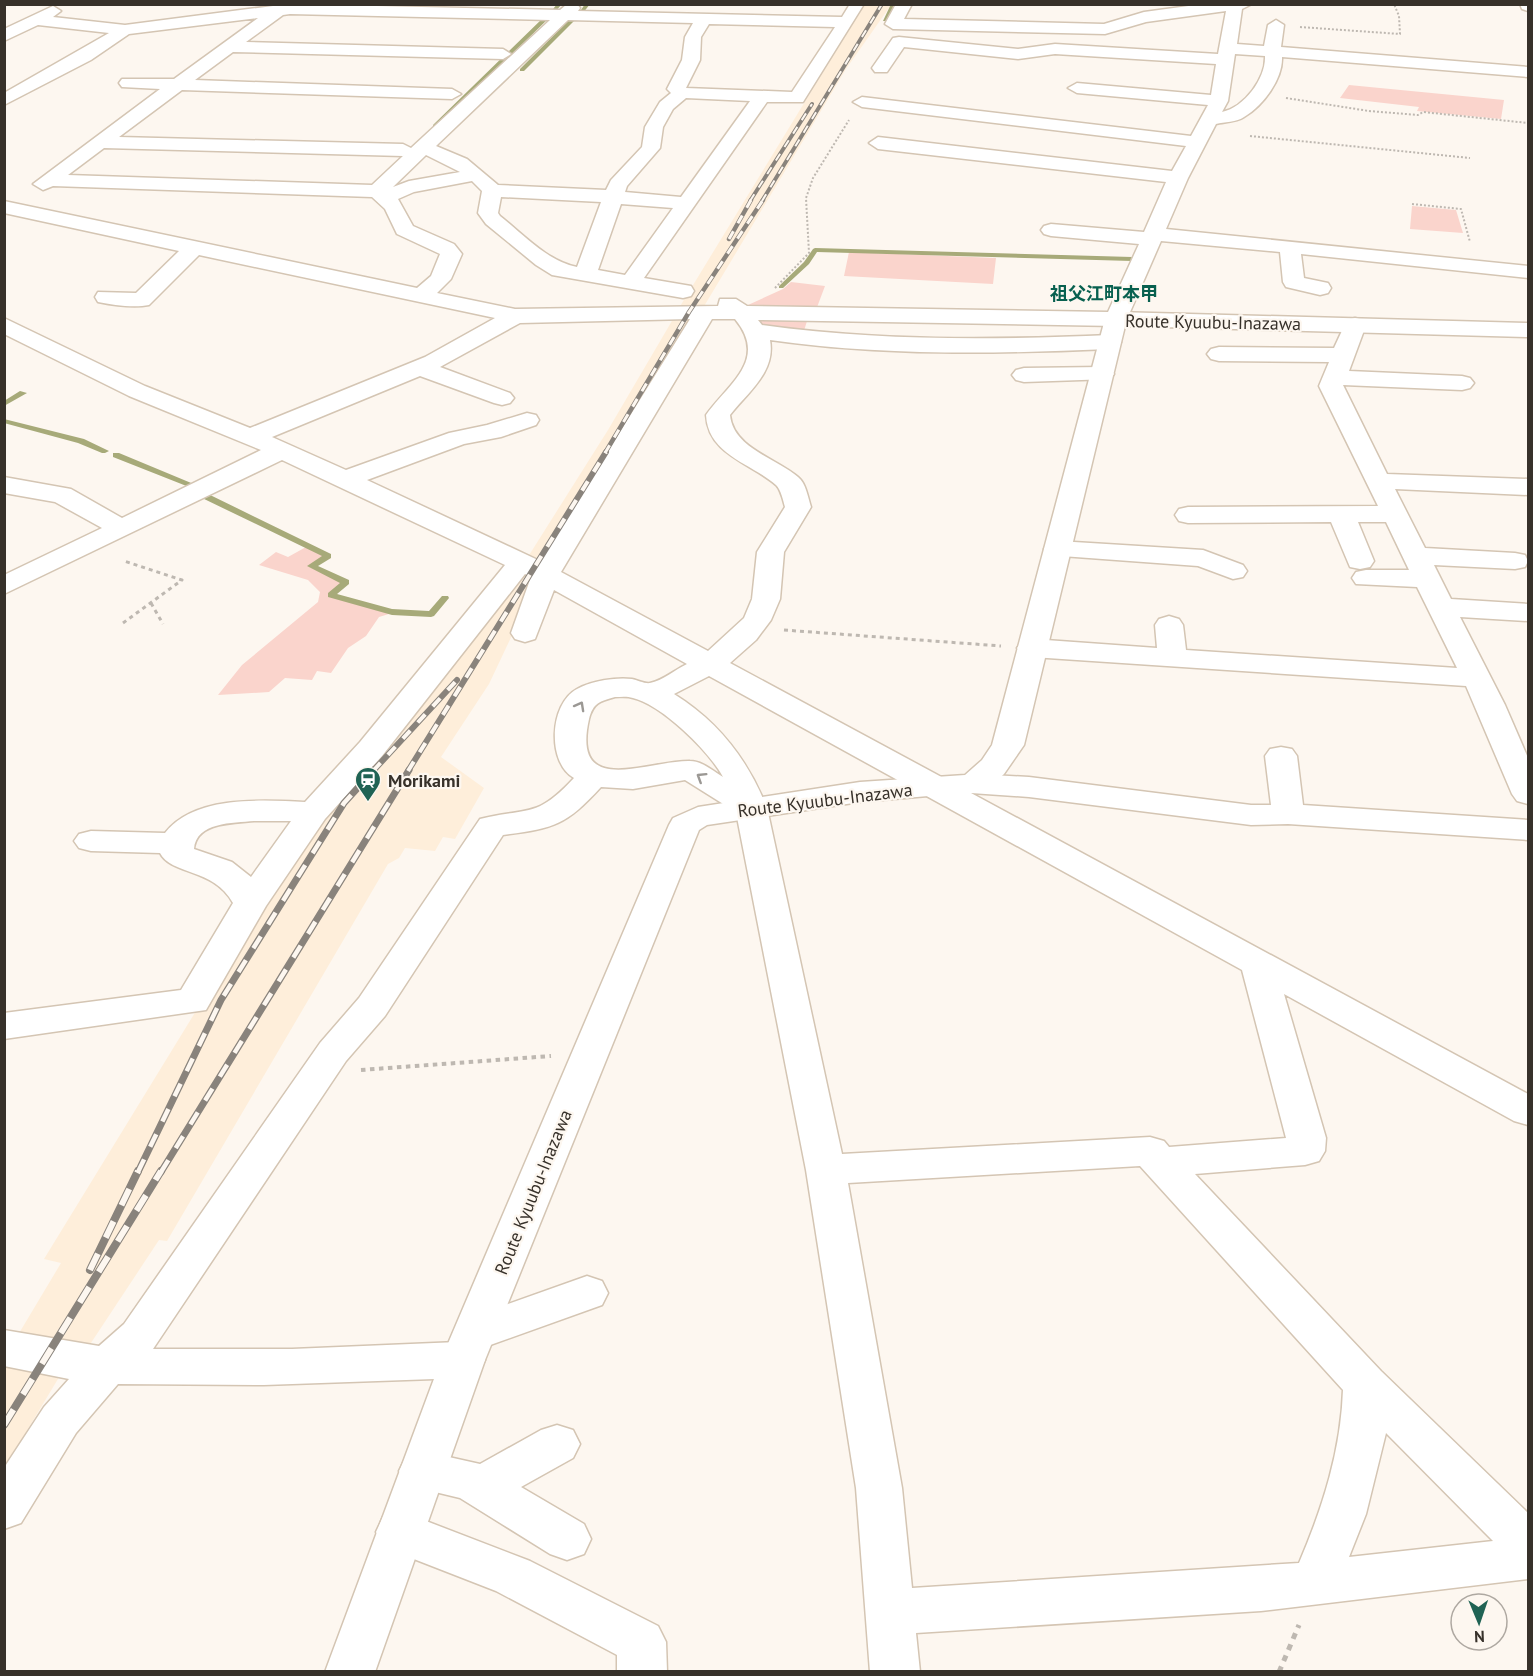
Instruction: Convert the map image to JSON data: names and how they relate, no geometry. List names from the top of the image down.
{
  "streets": {
    "street": ["Route Kyuubu-Inazawa"]
  },
  "districts": ["祖父江町本甲"],
  "places": {
    "station": ["Morikami"]
  },
  "north": "bottom"
}
